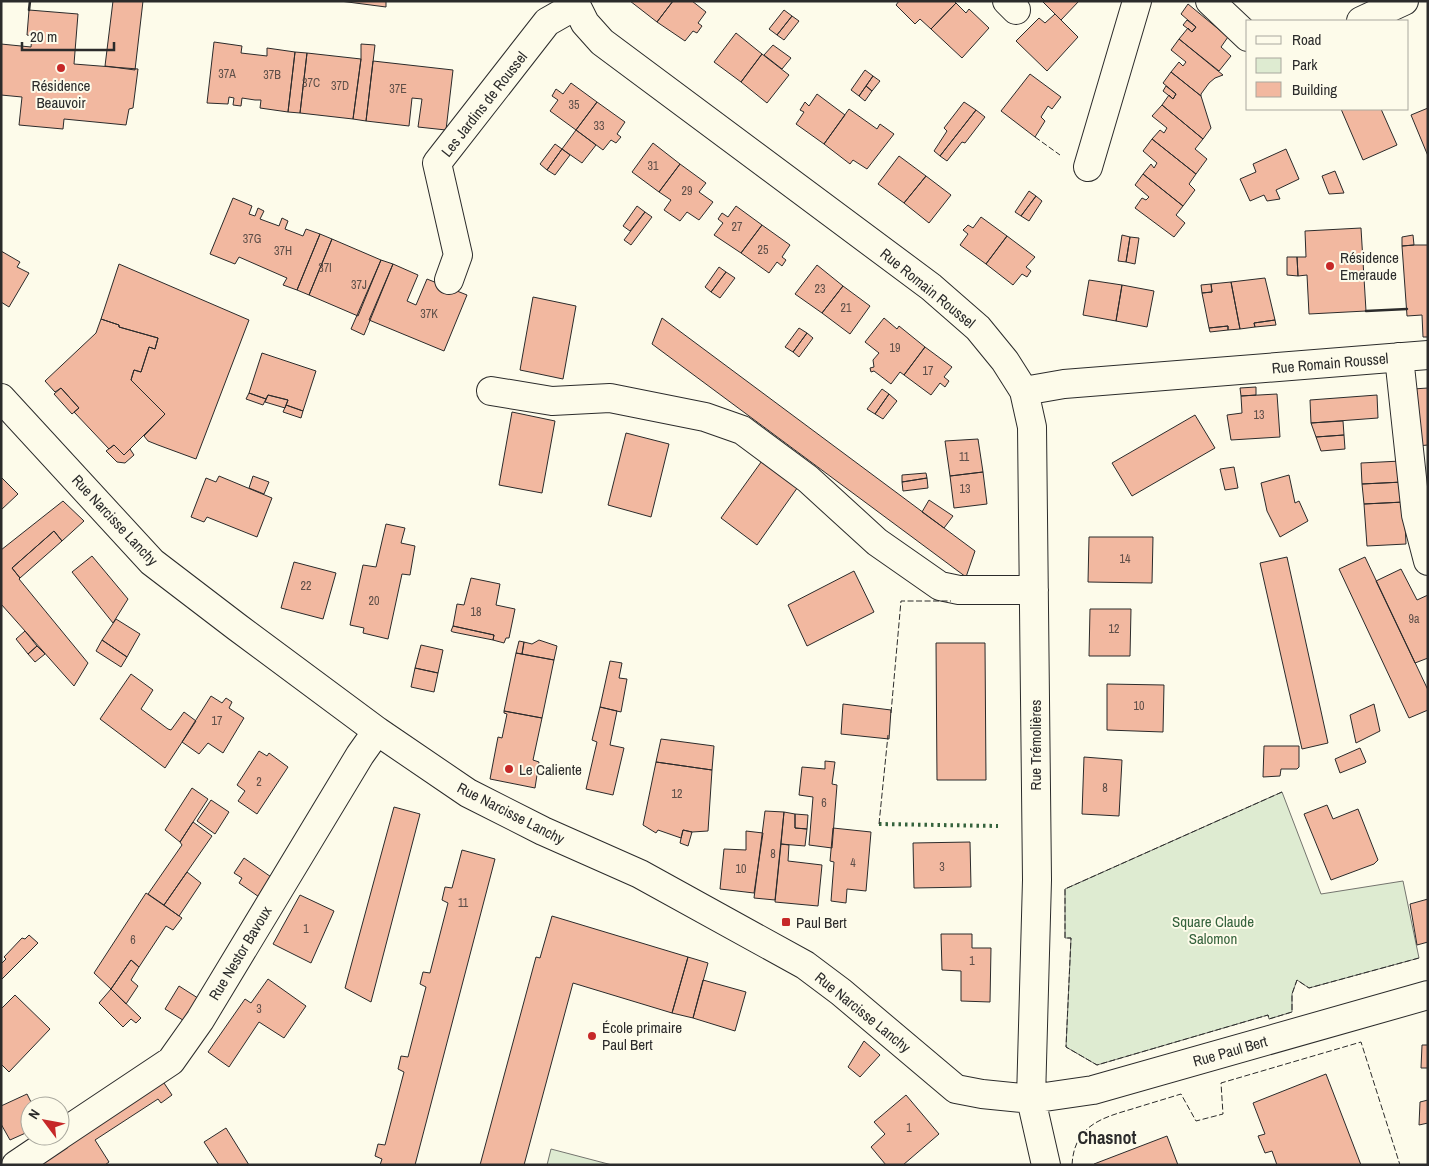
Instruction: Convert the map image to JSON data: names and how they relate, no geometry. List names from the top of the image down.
{
  "streets": {
    "street": [
      "Les Jardins de Roussel",
      "Rue Romain Roussel",
      "Rue Narcisse Lanchy",
      "Rue Trémolières",
      "Rue Nestor Bavoux",
      "Rue Paul Bert"
    ]
  },
  "crossings": [
    ["Les Jardins de Roussel", "Rue Romain Roussel"],
    ["Rue Romain Roussel", "Rue Trémolières"],
    ["Rue Narcisse Lanchy", "Rue Trémolières"],
    ["Rue Narcisse Lanchy", "Rue Nestor Bavoux"],
    ["Rue Narcisse Lanchy", "Rue Paul Bert"],
    ["Rue Trémolières", "Rue Paul Bert"]
  ],
  "districts": ["Chasnot"],
  "parks": ["Square Claude Salomon"],
  "places": {
    "other": [
      "Résidence Beauvoir",
      "Résidence Emeraude",
      "Le Caliente",
      "École primaire Paul Bert"
    ],
    "transit": ["Paul Bert"]
  },
  "house_numbers": [
    "37A",
    "37B",
    "37C",
    "37D",
    "37E",
    "35",
    "33",
    "31",
    "29",
    "27",
    "37G",
    "25",
    "37H",
    "37I",
    "37J",
    "23",
    "21",
    "37K",
    "19",
    "17",
    "13",
    "11",
    "13",
    "14",
    "22",
    "20",
    "18",
    "9a",
    "12",
    "10",
    "17",
    "2",
    "8",
    "12",
    "6",
    "8",
    "4",
    "3",
    "10",
    "11",
    "1",
    "6",
    "1",
    "3",
    "1"
  ],
  "legend": ["Road", "Park", "Building"],
  "scale_bar": "20 m",
  "north": "top left"
}
